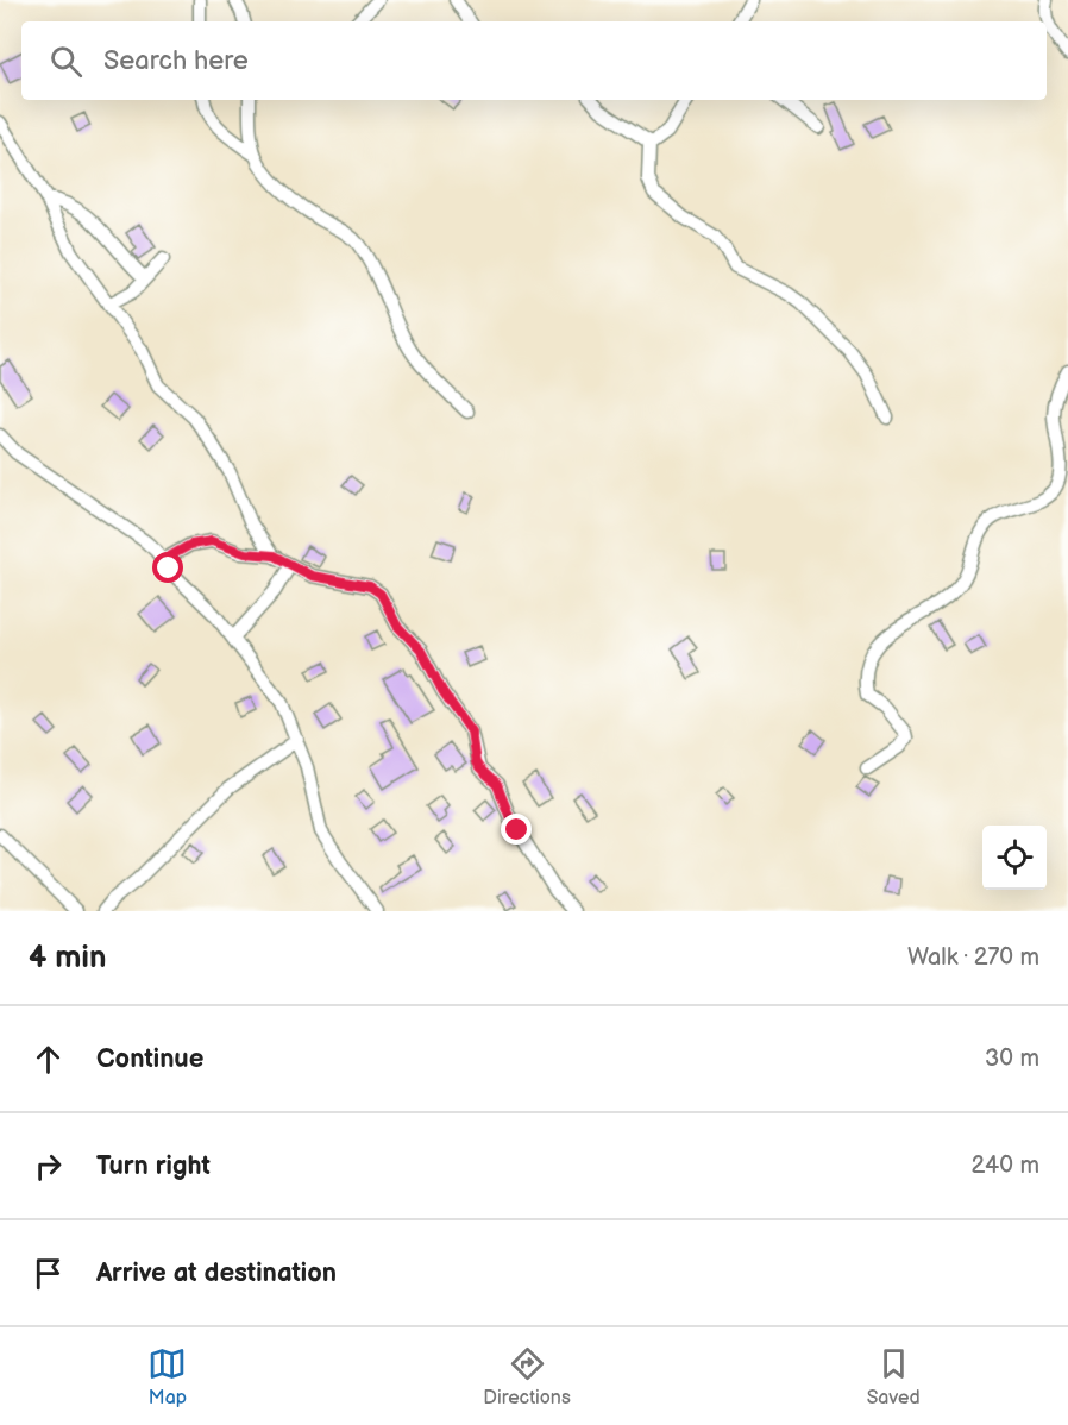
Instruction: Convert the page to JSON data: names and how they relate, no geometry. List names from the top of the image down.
{
  "page": {
    "search": "Search here",
    "heading": ["4 min", "Walk · 270 m"],
    "list": [
      ["Continue", "30 m"],
      ["Turn right", "240 m"],
      "Arrive at destination"
    ],
    "nav": ["Map", "Directions", "Saved"]
  }
}
